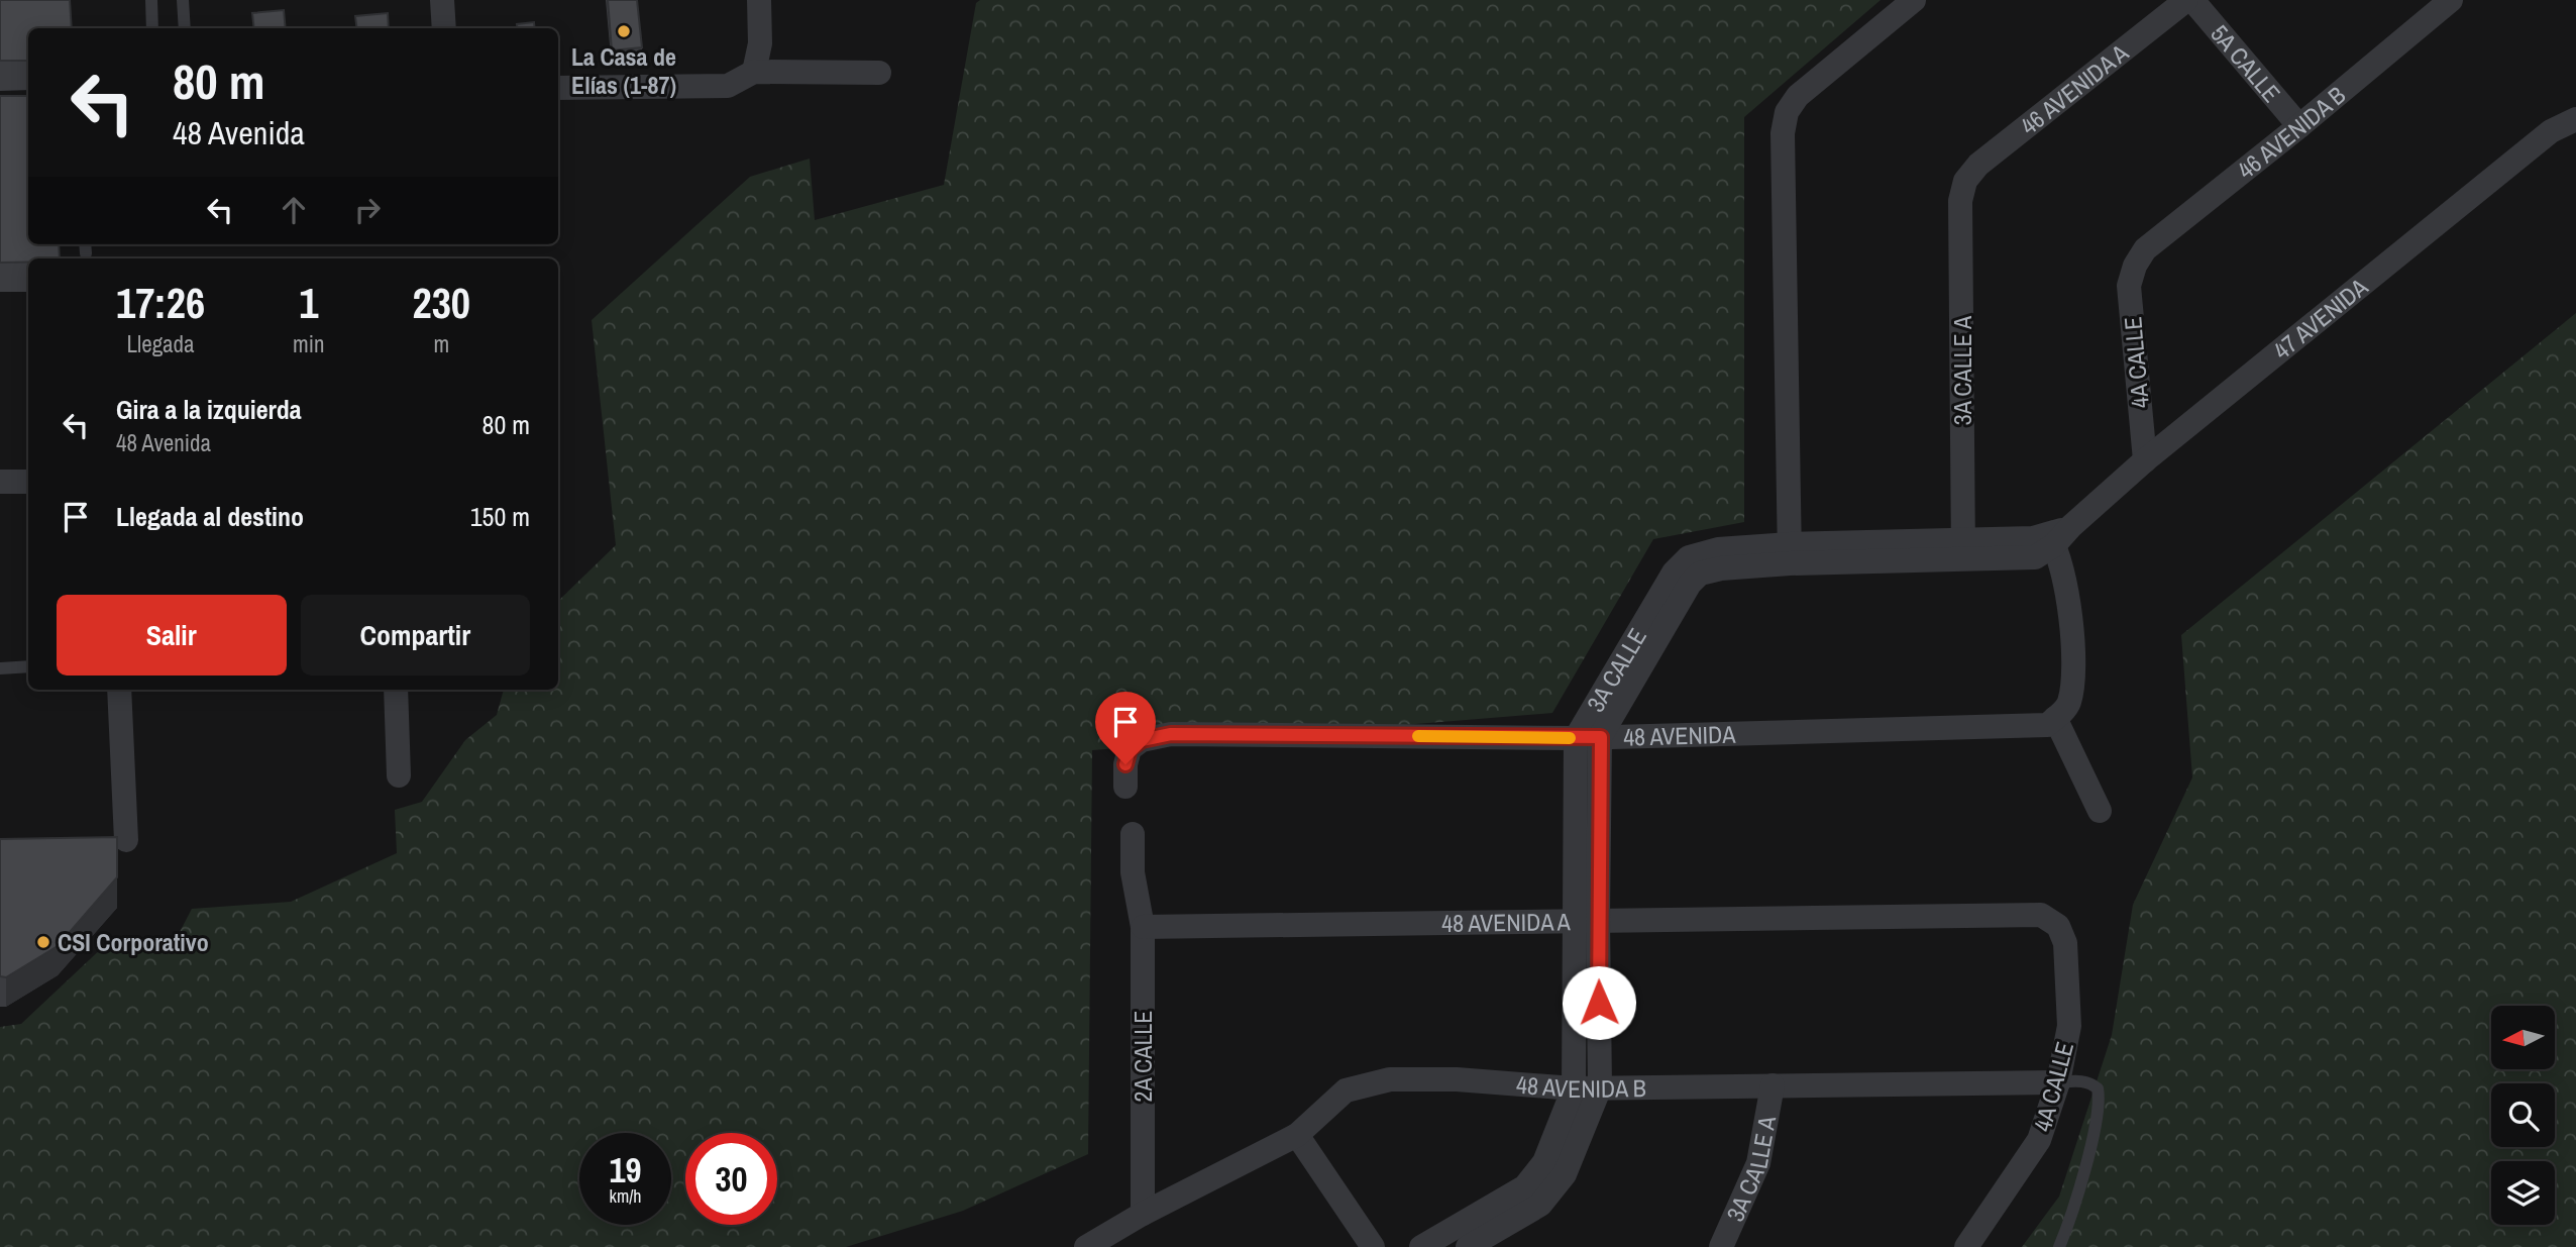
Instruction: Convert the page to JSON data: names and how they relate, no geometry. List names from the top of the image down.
{
  "streets": {
    "street": [
      "5A CALLE",
      "46 AVENIDA A",
      "46 AVENIDA B",
      "47 AVENIDA",
      "4A CALLE",
      "3A CALLE A",
      "3A CALLE",
      "48 AVENIDA",
      "48 AVENIDA A",
      "2A CALLE",
      "48 AVENIDA B"
    ]
  },
  "crossings": [
    ["5A CALLE", "46 AVENIDA B"],
    ["46 AVENIDA A", "3A CALLE A"],
    ["46 AVENIDA B", "4A CALLE"],
    ["47 AVENIDA", "4A CALLE"],
    ["47 AVENIDA", "3A CALLE"],
    ["4A CALLE", "48 AVENIDA A"],
    ["4A CALLE", "48 AVENIDA B"],
    ["3A CALLE A", "3A CALLE"],
    ["3A CALLE A", "48 AVENIDA B"],
    ["3A CALLE", "48 AVENIDA"],
    ["3A CALLE", "48 AVENIDA A"],
    ["3A CALLE", "48 AVENIDA B"],
    ["48 AVENIDA A", "2A CALLE"],
    ["2A CALLE", "48 AVENIDA B"]
  ],
  "places": ["La Casa de Elías (1-87)", "CSI Corporativo"],
  "north": "left",
  "page": {
    "turn": ["80 m", "48 Avenida"],
    "eta": [
      "17:26",
      "Llegada",
      "1",
      "min",
      "230",
      "m"
    ],
    "list": [
      {
        "name": "Gira a la izquierda",
        "note": "48 Avenida",
        "value": "80 m"
      },
      {
        "name": "Llegada al destino",
        "value": "150 m"
      }
    ],
    "buttons": ["Salir", "Compartir"],
    "speed": "19 km/h",
    "limit": "30"
  }
}
